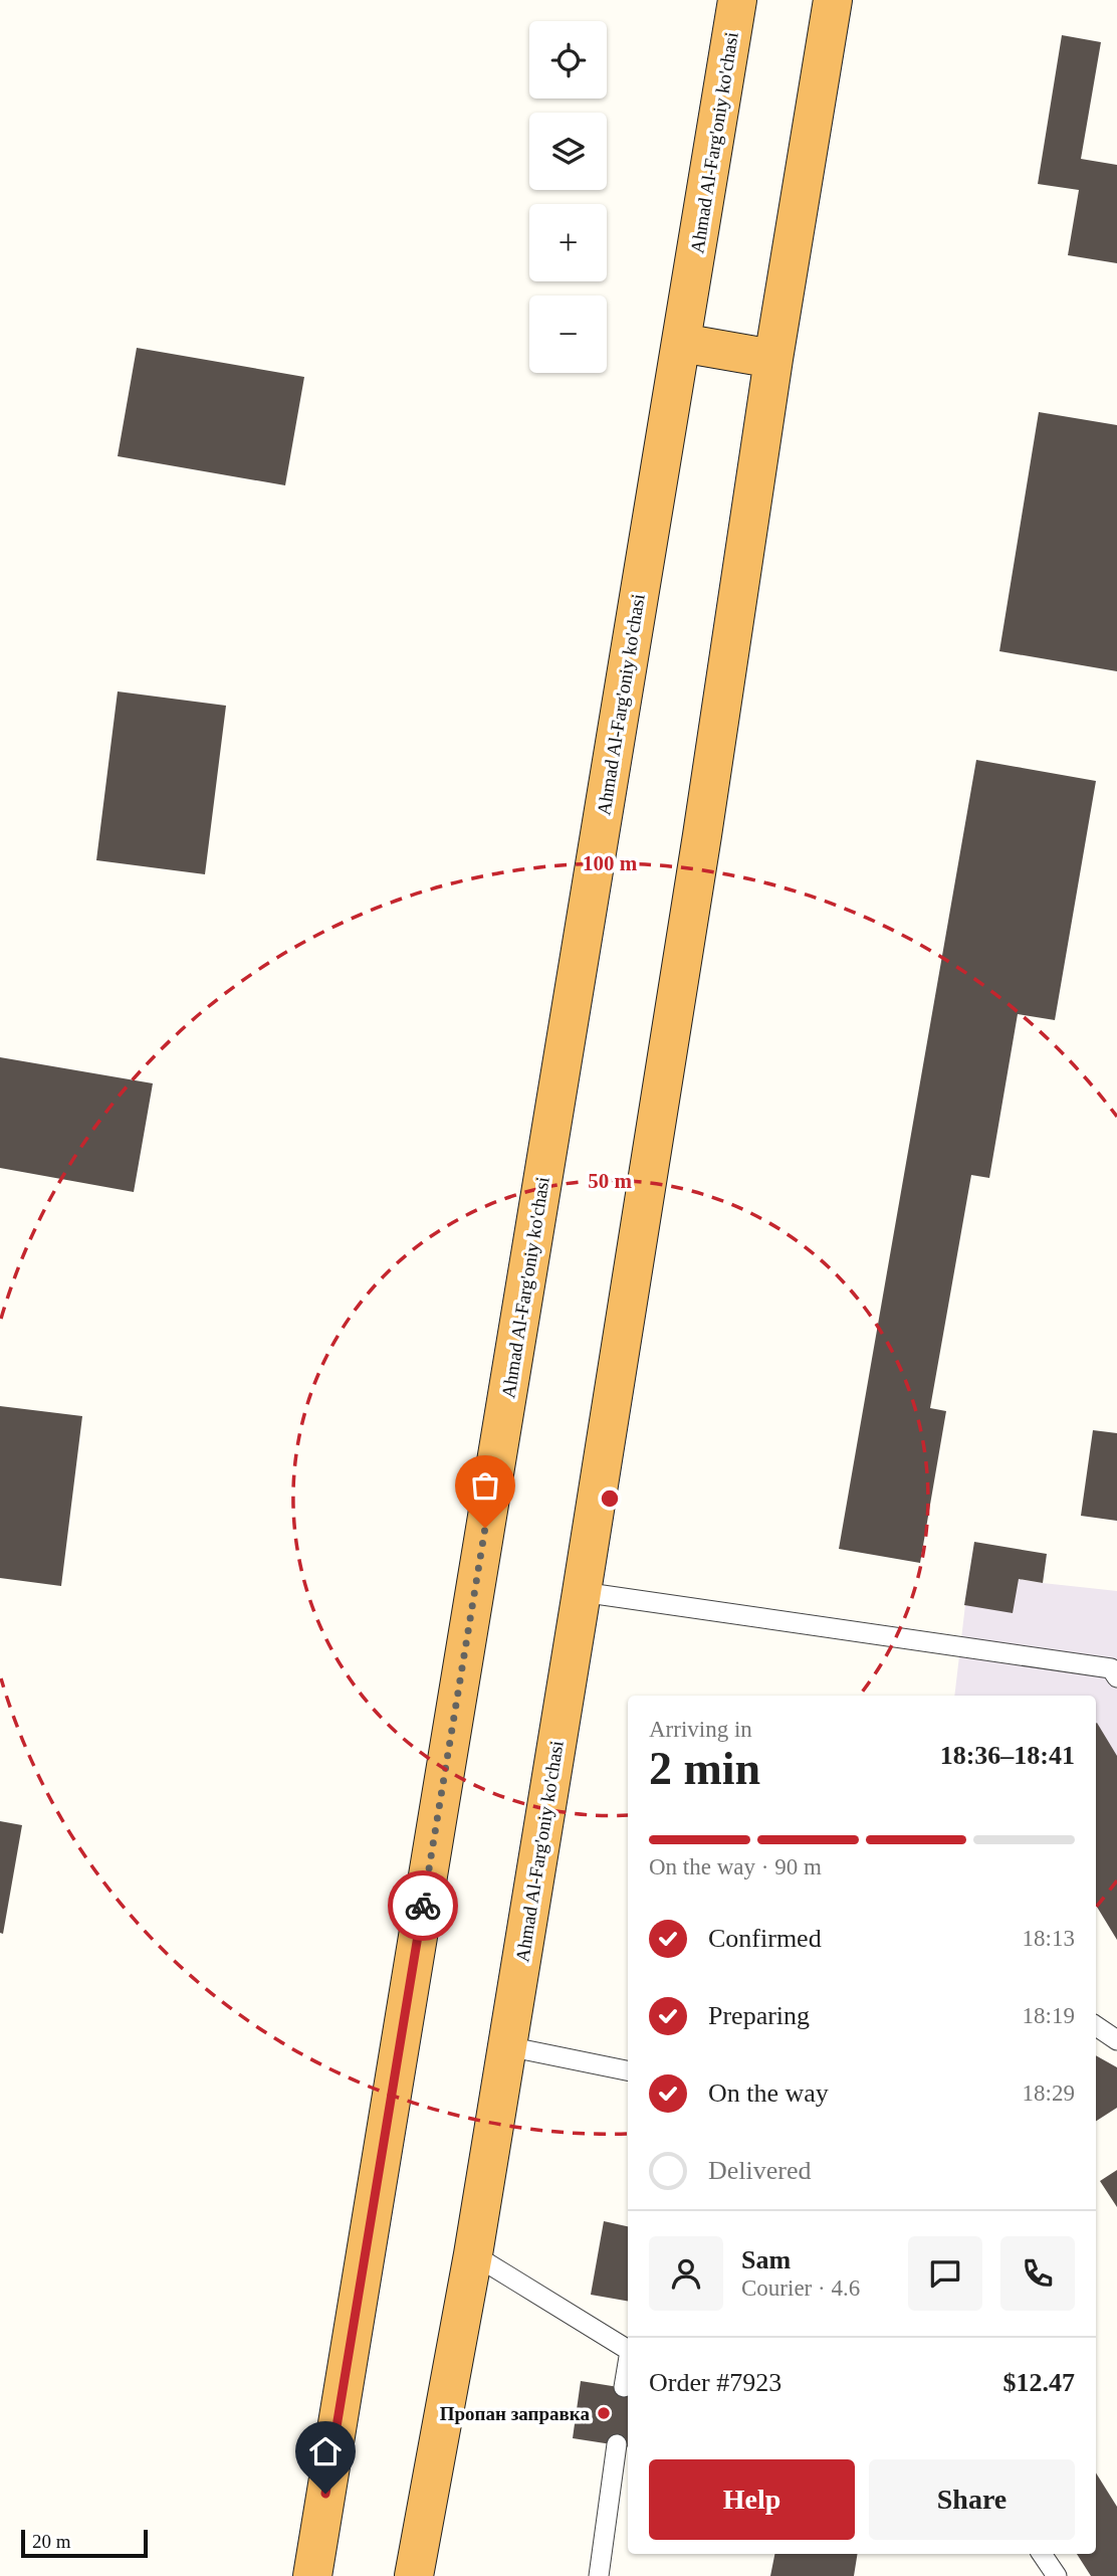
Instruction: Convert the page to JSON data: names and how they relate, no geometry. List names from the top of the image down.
{
  "streets": {
    "highway": ["Ahmad Al-Farg'oniy ko'chasi"]
  },
  "places": ["Пропан заправка"],
  "scale_bar": "20 m",
  "page": {
    "map_buttons": ["+", "−"],
    "heading": ["2 min", "Arriving in", "18:36–18:41"],
    "panel": [
      "Sam",
      "Courier · 4.6",
      "Order #7923",
      "$12.47"
    ],
    "bar": "On the way · 90 m",
    "list": [
      ["Confirmed", "18:13"],
      ["Preparing", "18:19"],
      ["On the way", "18:29"],
      "Delivered"
    ],
    "buttons": ["Help", "Share"],
    "scale": "20 m"
  },
  "rings": ["100 m", "50 m"]
}
